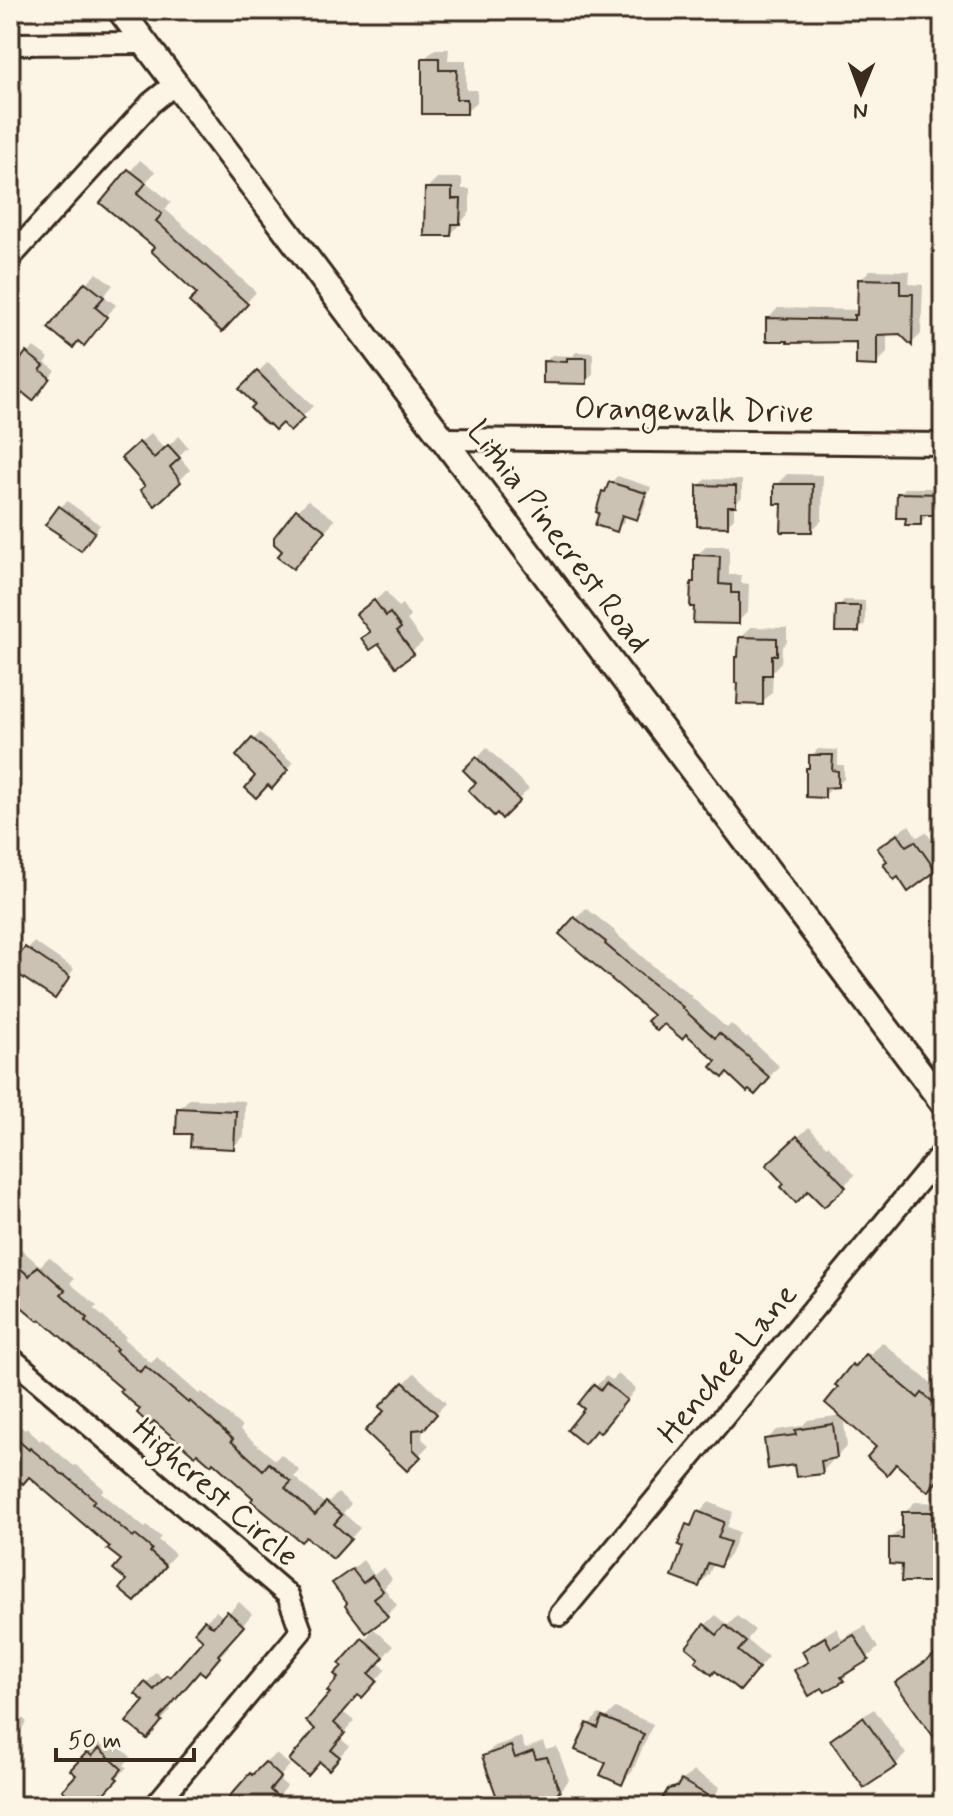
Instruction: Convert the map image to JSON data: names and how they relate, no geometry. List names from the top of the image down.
{
  "streets": {
    "main road": ["Lithia Pinecrest Road"],
    "street": ["Orangewalk Drive", "Henchee Lane", "Highcrest Circle"]
  },
  "crossings": [
    ["Orangewalk Drive", "Lithia Pinecrest Road"]
  ],
  "scale_bar": "50 m",
  "north": "bottom"
}
